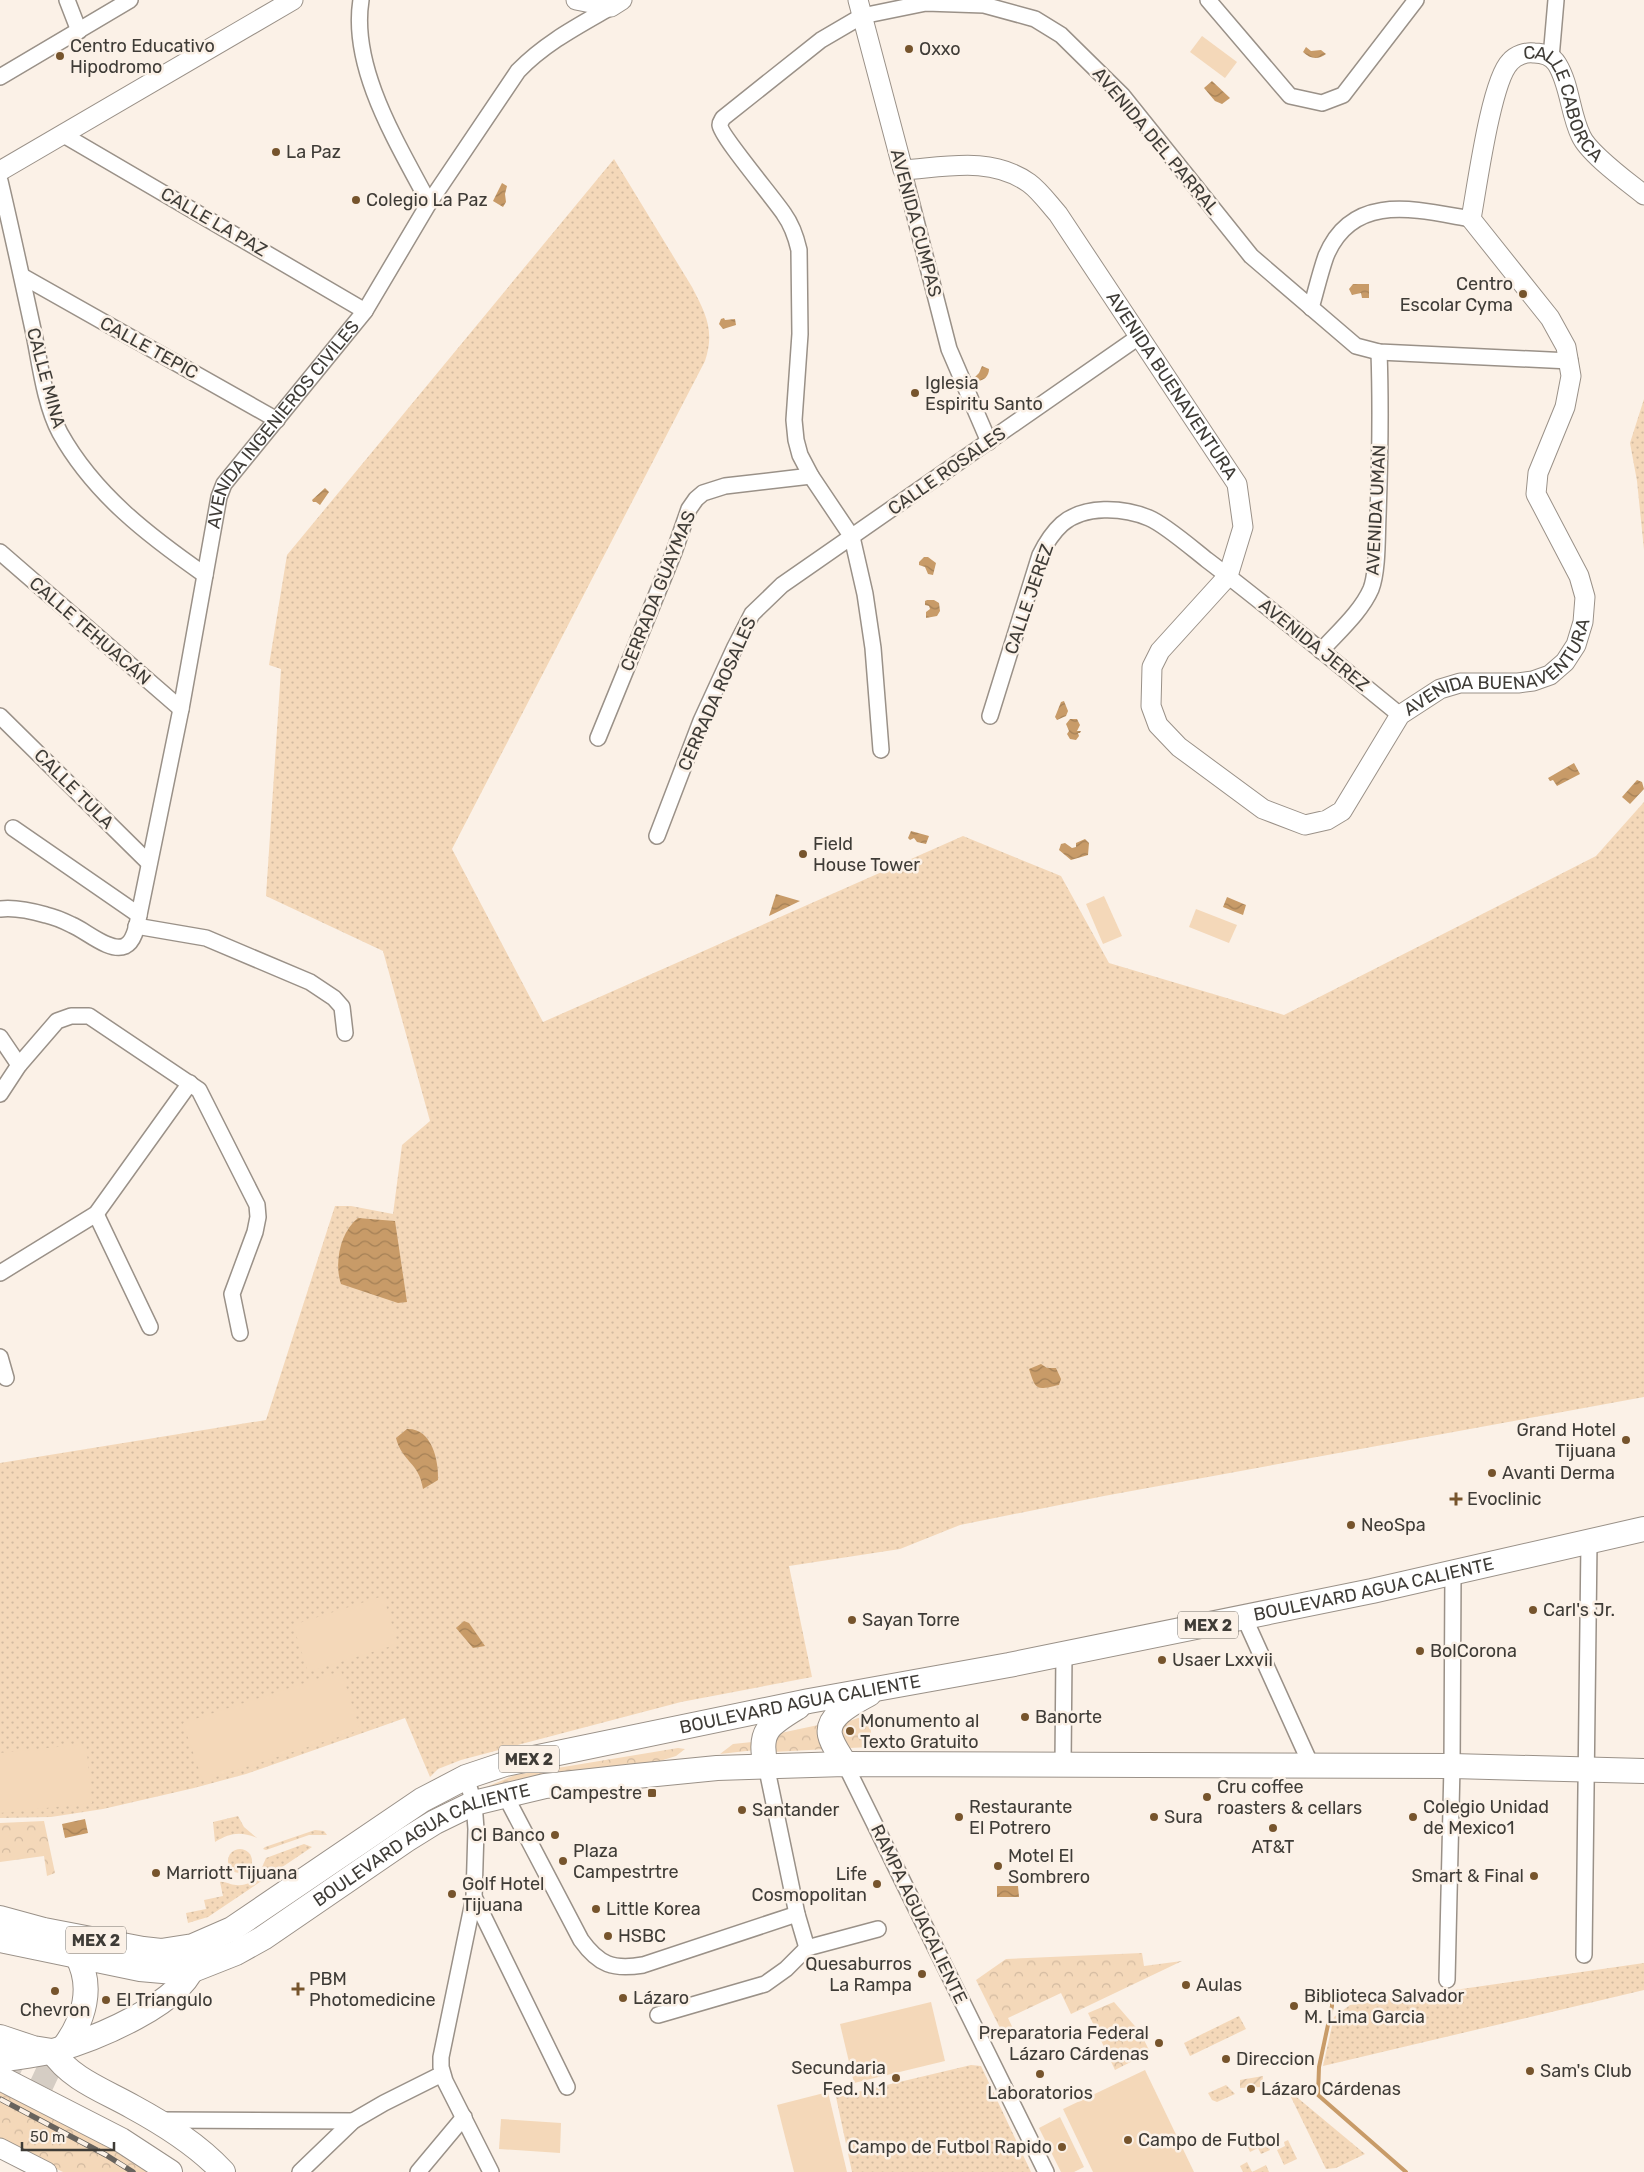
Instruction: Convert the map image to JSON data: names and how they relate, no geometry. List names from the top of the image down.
{
  "streets": {
    "main road": ["BOULEVARD AGUA CALIENTE", "MEX 2"],
    "street": [
      "CALLE CABORCA",
      "AVENIDA DEL PARRAL",
      "CALLE LA PAZ",
      "AVENIDA CUMPAS",
      "CALLE TEPIC",
      "CALLE MINA",
      "AVENIDA BUENAVENTURA",
      "AVENIDA INGENIEROS CIVILES",
      "CALLE ROSALES",
      "AVENIDA UMAN",
      "CERRADA GUAYMAS",
      "CALLE JEREZ",
      "CALLE TEHUACÁN",
      "AVENIDA JEREZ",
      "CERRADA ROSALES",
      "CALLE TULA",
      "RAMPA AGUACALIENTE"
    ]
  },
  "crossings": [
    ["CALLE CABORCA", "AVENIDA BUENAVENTURA"],
    ["AVENIDA DEL PARRAL", "AVENIDA CUMPAS"],
    ["AVENIDA DEL PARRAL", "AVENIDA BUENAVENTURA"],
    ["AVENIDA DEL PARRAL", "CALLE ROSALES"],
    ["AVENIDA DEL PARRAL", "AVENIDA UMAN"],
    ["AVENIDA DEL PARRAL", "CERRADA GUAYMAS"],
    ["AVENIDA DEL PARRAL", "CERRADA ROSALES"],
    ["CALLE LA PAZ", "AVENIDA INGENIEROS CIVILES"],
    ["AVENIDA CUMPAS", "AVENIDA BUENAVENTURA"],
    ["AVENIDA CUMPAS", "CALLE ROSALES"],
    ["CALLE TEPIC", "CALLE MINA"],
    ["CALLE TEPIC", "AVENIDA INGENIEROS CIVILES"],
    ["CALLE MINA", "AVENIDA INGENIEROS CIVILES"],
    ["AVENIDA BUENAVENTURA", "CALLE ROSALES"],
    ["AVENIDA BUENAVENTURA", "CALLE JEREZ"],
    ["AVENIDA BUENAVENTURA", "AVENIDA JEREZ"],
    ["AVENIDA INGENIEROS CIVILES", "CALLE TEHUACÁN"],
    ["AVENIDA INGENIEROS CIVILES", "CALLE TULA"],
    ["CALLE ROSALES", "CERRADA ROSALES"],
    ["AVENIDA UMAN", "AVENIDA JEREZ"],
    ["CALLE JEREZ", "AVENIDA JEREZ"],
    ["BOULEVARD AGUA CALIENTE", "RAMPA AGUACALIENTE"]
  ],
  "places": {
    "other": [
      "Oxxo",
      "Centro Educativo Hipodromo",
      "La Paz",
      "Colegio La Paz",
      "Centro Escolar Cyma",
      "Iglesia Espiritu Santo",
      "Field House Tower",
      "Grand Hotel Tijuana",
      "Avanti Derma",
      "NeoSpa",
      "Carl's Jr.",
      "Sayan Torre",
      "BolCorona",
      "Usaer Lxxvii",
      "Banorte",
      "Monumento al Texto Gratuito",
      "Cru coffee roasters & cellars",
      "Santander",
      "Restaurante El Potrero",
      "Sura",
      "Colegio Unidad de Mexico1",
      "AT&T",
      "CI Banco",
      "Plaza Campestrtre",
      "Motel El Sombrero",
      "Marriott Tijuana",
      "Smart & Final",
      "Life Cosmopolitan",
      "Golf Hotel Tijuana",
      "Little Korea",
      "HSBC",
      "Quesaburros La Rampa",
      "Aulas",
      "Chevron",
      "Lázaro",
      "El Triangulo",
      "Biblioteca Salvador M. Lima Garcia",
      "Preparatoria Federal Lázaro Cárdenas",
      "Direccion",
      "Sam's Club",
      "Laboratorios",
      "Secundaria Fed. N.1",
      "Lázaro Cárdenas",
      "Campo de Futbol",
      "Campo de Futbol Rapido"
    ],
    "health": ["Evoclinic", "PBM Photomedicine"],
    "transit": ["Campestre"]
  },
  "scale_bar": "50 m"
}
